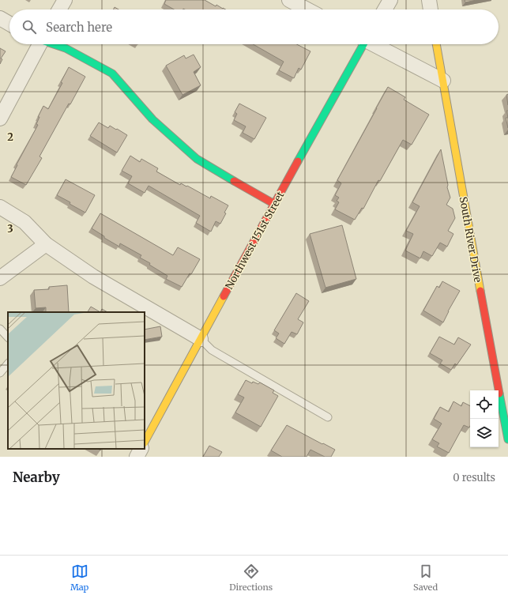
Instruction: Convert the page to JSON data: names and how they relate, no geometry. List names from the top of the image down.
{
  "streets": {
    "street": ["South River Drive", "Northwest 151st Street"]
  },
  "page": {
    "search": "Search here",
    "heading": ["Nearby", "0 results"],
    "nav": ["Map", "Directions", "Saved"]
  },
  "grid": {
    "rows": ["2", "3"]
  }
}
